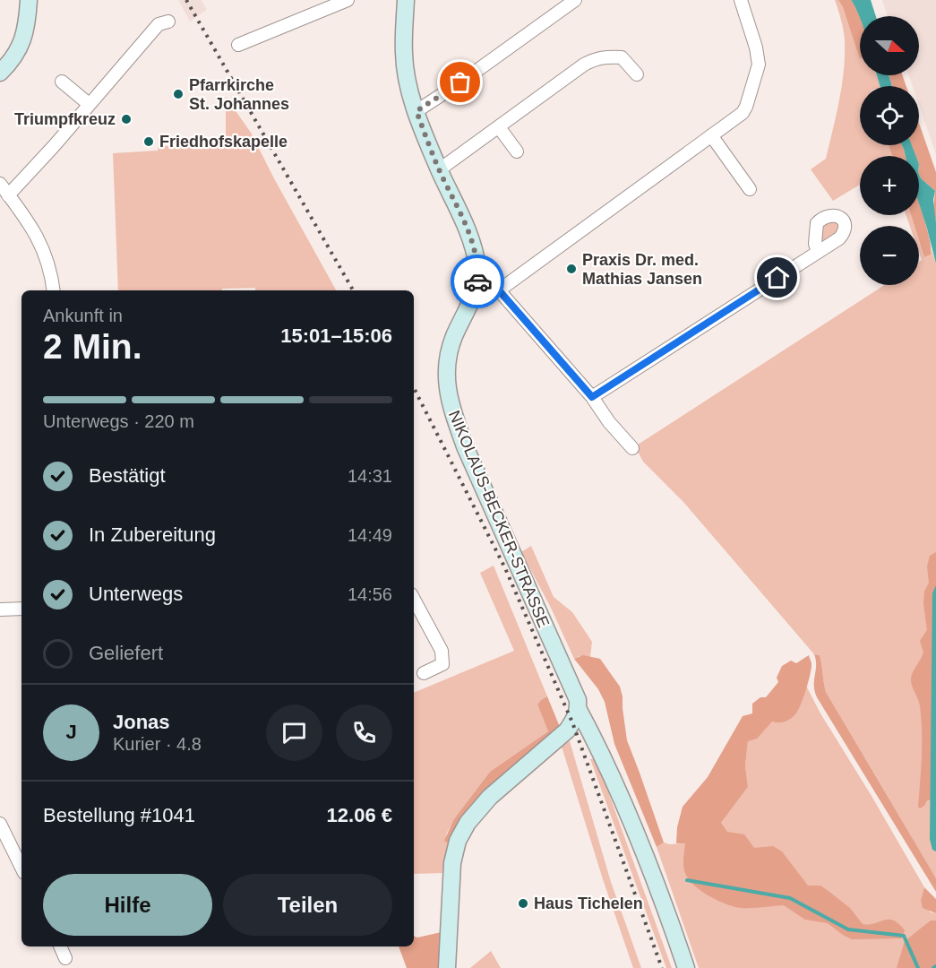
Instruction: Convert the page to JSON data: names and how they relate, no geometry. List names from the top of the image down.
{
  "streets": {
    "main road": ["NIKOLAUS-BECKER-STRASSE"]
  },
  "places": [
    "Pfarrkirche St. Johannes",
    "Triumpfkreuz",
    "Friedhofskapelle",
    "Praxis Dr. med. Mathias Jansen",
    "Haus Tichelen"
  ],
  "north": "right",
  "page": {
    "map_buttons": ["+", "−"],
    "heading": ["2 Min.", "Ankunft in", "15:01–15:06"],
    "panel": [
      "Jonas",
      "Kurier · 4.8",
      "Bestellung #1041",
      "12.06 €"
    ],
    "bar": "Unterwegs · 220 m",
    "list": [
      ["Bestätigt", "14:31"],
      ["In Zubereitung", "14:49"],
      ["Unterwegs", "14:56"],
      "Geliefert"
    ],
    "round": "J",
    "buttons": ["Hilfe", "Teilen"]
  }
}
